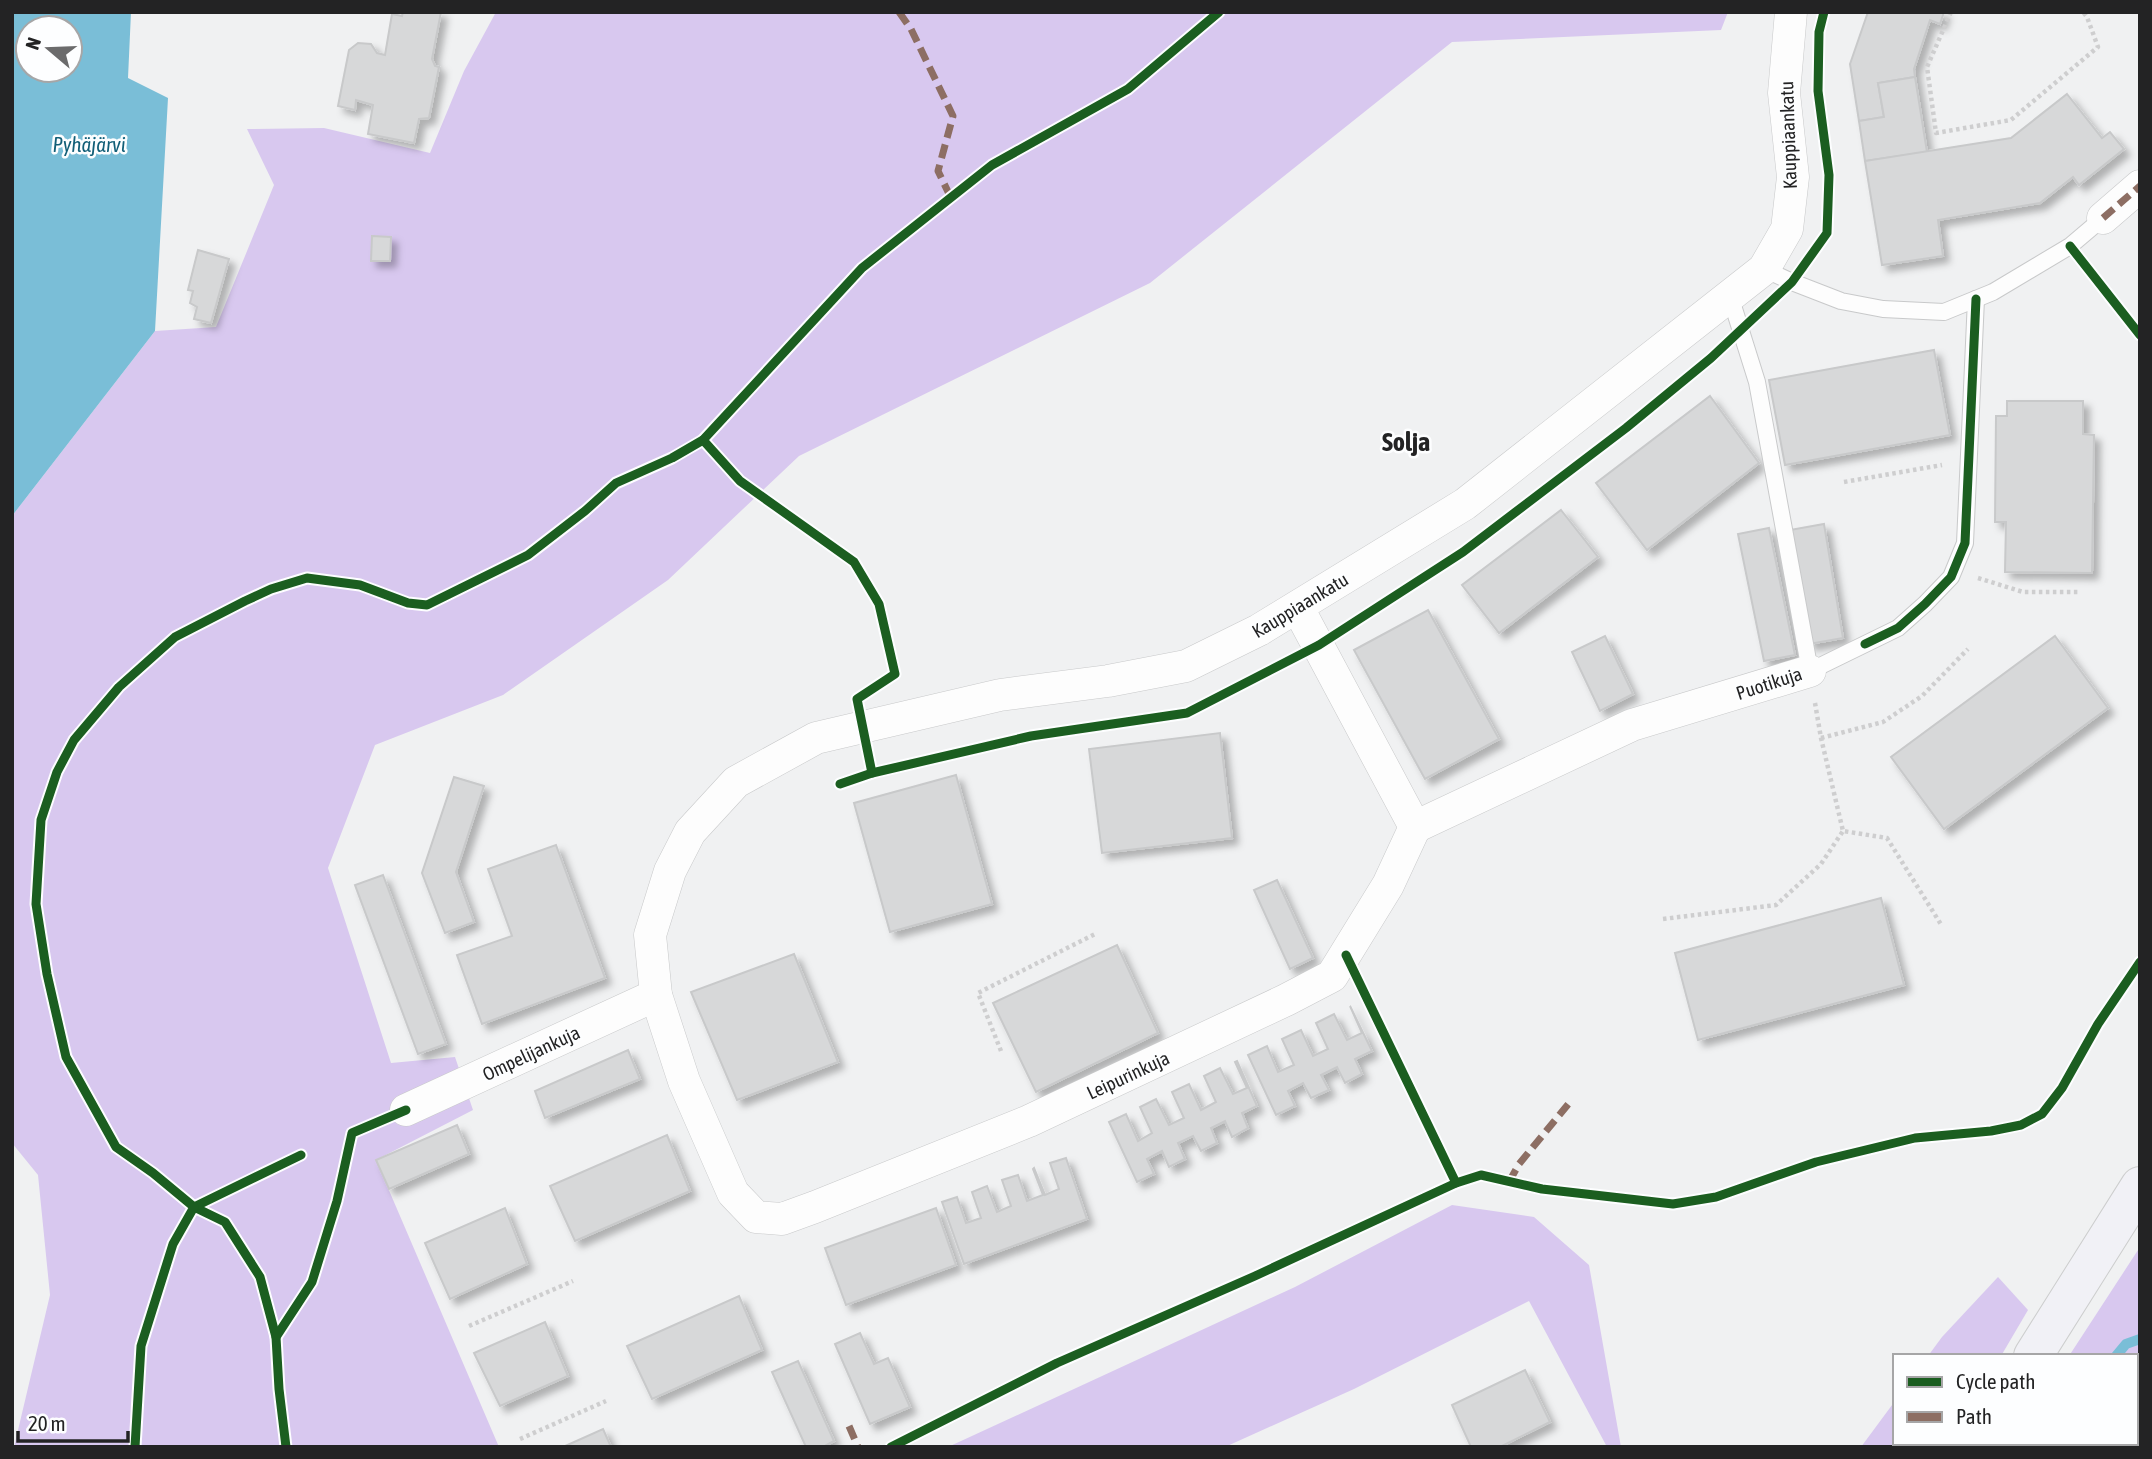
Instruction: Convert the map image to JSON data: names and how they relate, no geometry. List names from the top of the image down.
{
  "streets": {
    "street": [
      "Kauppiaankatu",
      "Puotikuja",
      "Ompelijankuja",
      "Leipurinkuja"
    ]
  },
  "crossings": [
    ["Kauppiaankatu", "Puotikuja"],
    ["Kauppiaankatu", "Ompelijankuja"],
    ["Kauppiaankatu", "Leipurinkuja"],
    ["Puotikuja", "Leipurinkuja"],
    ["Ompelijankuja", "Leipurinkuja"]
  ],
  "districts": ["Solja"],
  "water": ["Pyhäjärvi"],
  "legend": ["Cycle path", "Path"],
  "scale_bar": "20 m",
  "north": "left"
}
